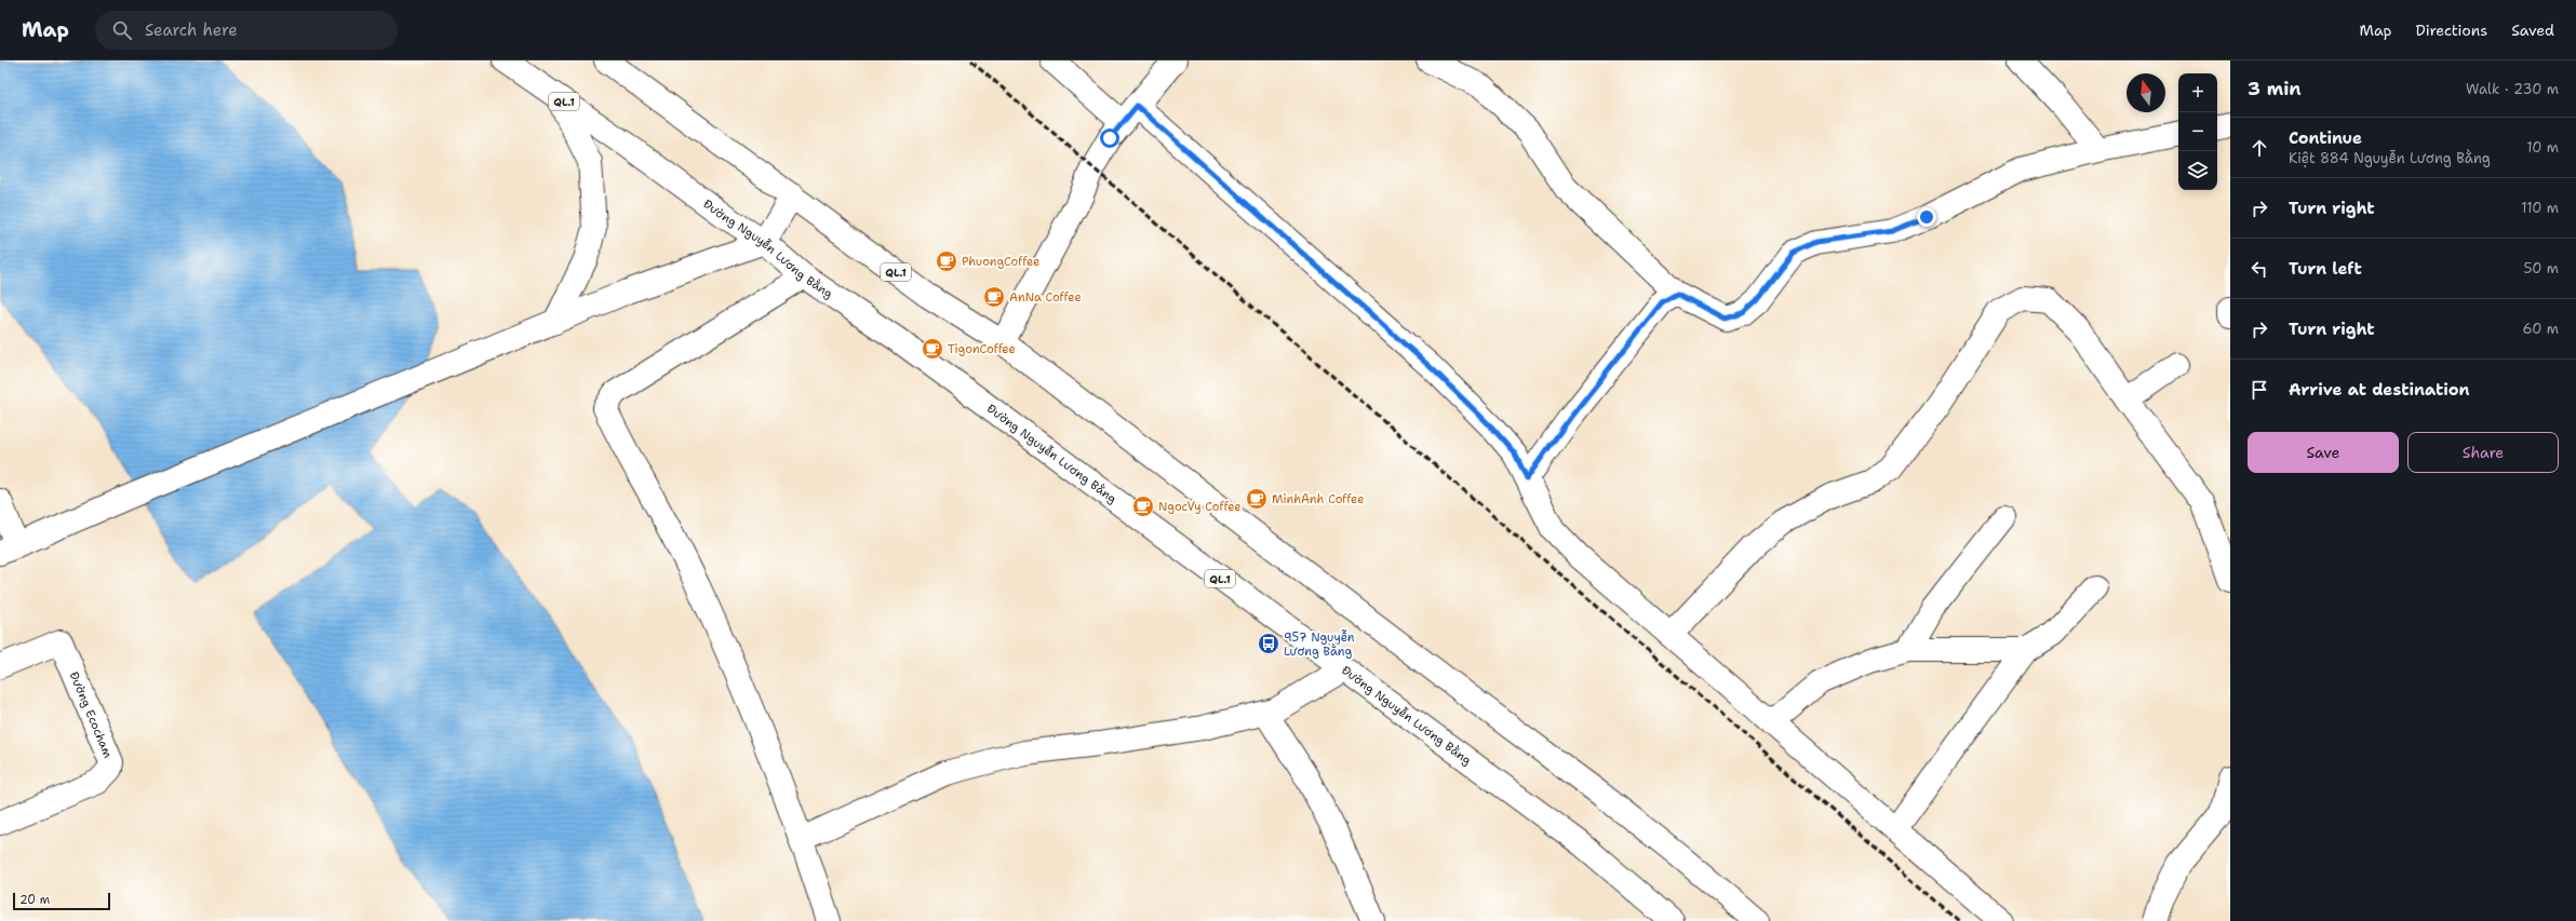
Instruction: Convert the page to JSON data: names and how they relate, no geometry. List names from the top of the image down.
{
  "streets": {
    "main road": ["QL.1", "Đường Nguyễn Lương Bằng", "Đường Ecocham"]
  },
  "places": {
    "cafe": [
      "PhuongCoffee",
      "AnNa Coffee",
      "TigonCoffee",
      "MinhAnh Coffee",
      "NgocVy Coffee"
    ],
    "bus stop": ["957 Nguyễn Lương Bằng"]
  },
  "scale_bar": "20 m",
  "north": "top",
  "page": {
    "header": "Map",
    "search": "Search here",
    "nav": ["Map", "Directions", "Saved"],
    "heading": ["3 min", "Walk · 230 m"],
    "map_buttons": ["+", "−"],
    "list": [
      ["Continue", "Kiệt 884 Nguyễn Lương Bằng", "10 m"],
      ["Turn right", "110 m"],
      ["Turn left", "50 m"],
      ["Turn right", "60 m"],
      "Arrive at destination"
    ],
    "buttons": ["Save", "Share"],
    "scale": "20 m"
  }
}
